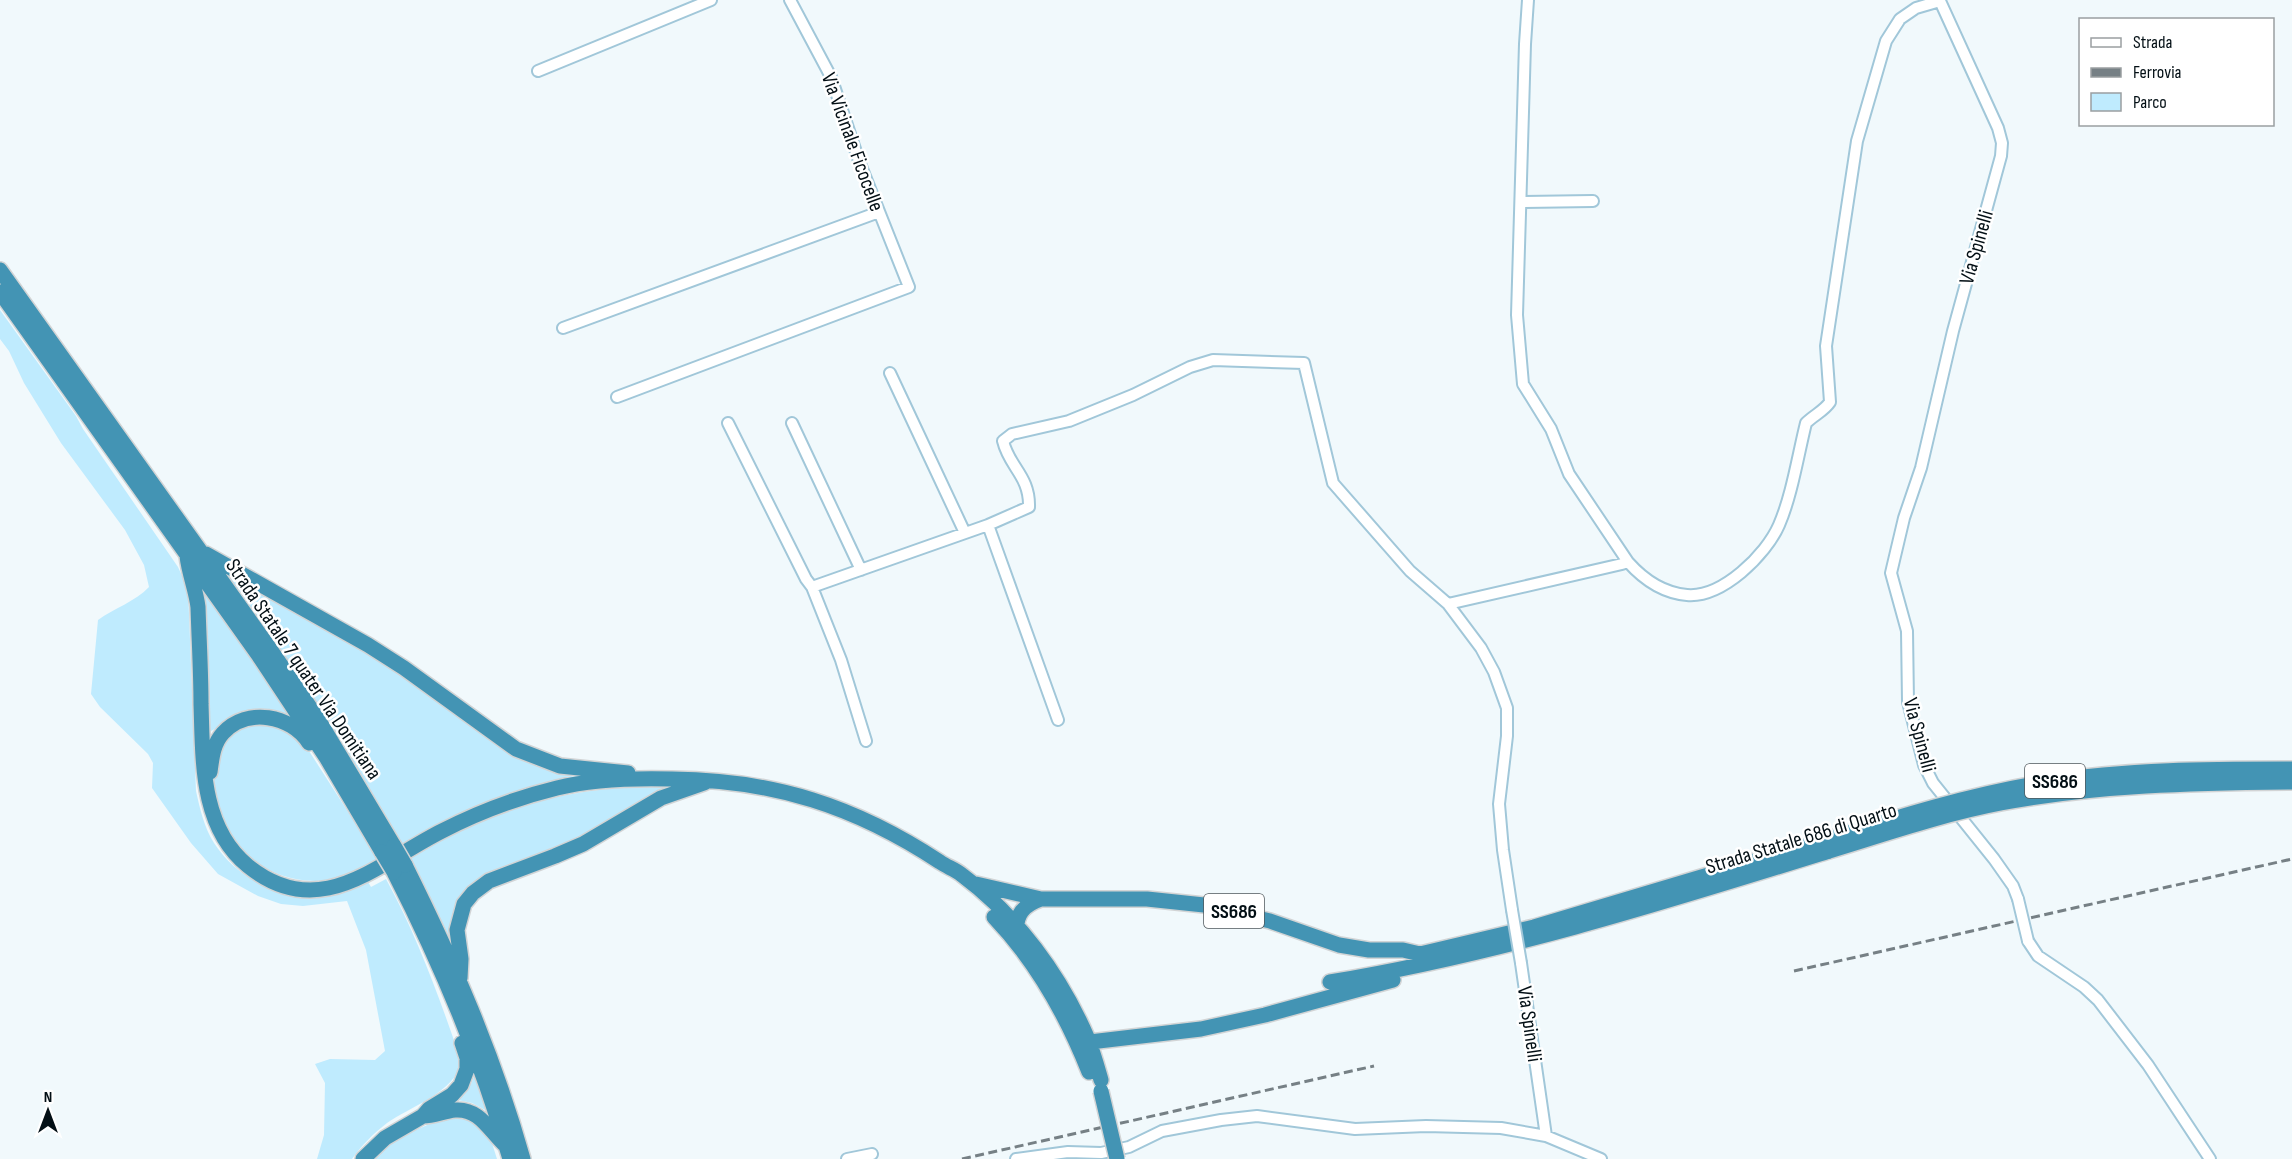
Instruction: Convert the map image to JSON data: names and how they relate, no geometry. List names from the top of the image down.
{
  "streets": {
    "highway": ["Strada Statale 7 quater Via Domitiana", "SS686", "Strada Statale 686 di Quarto"],
    "street": ["Via Vicinale Ficocelle", "Via Spinelli"]
  },
  "crossings": [
    ["SS686", "Strada Statale 686 di Quarto"]
  ],
  "legend": ["Strada", "Ferrovia", "Parco"],
  "north": "top"
}
